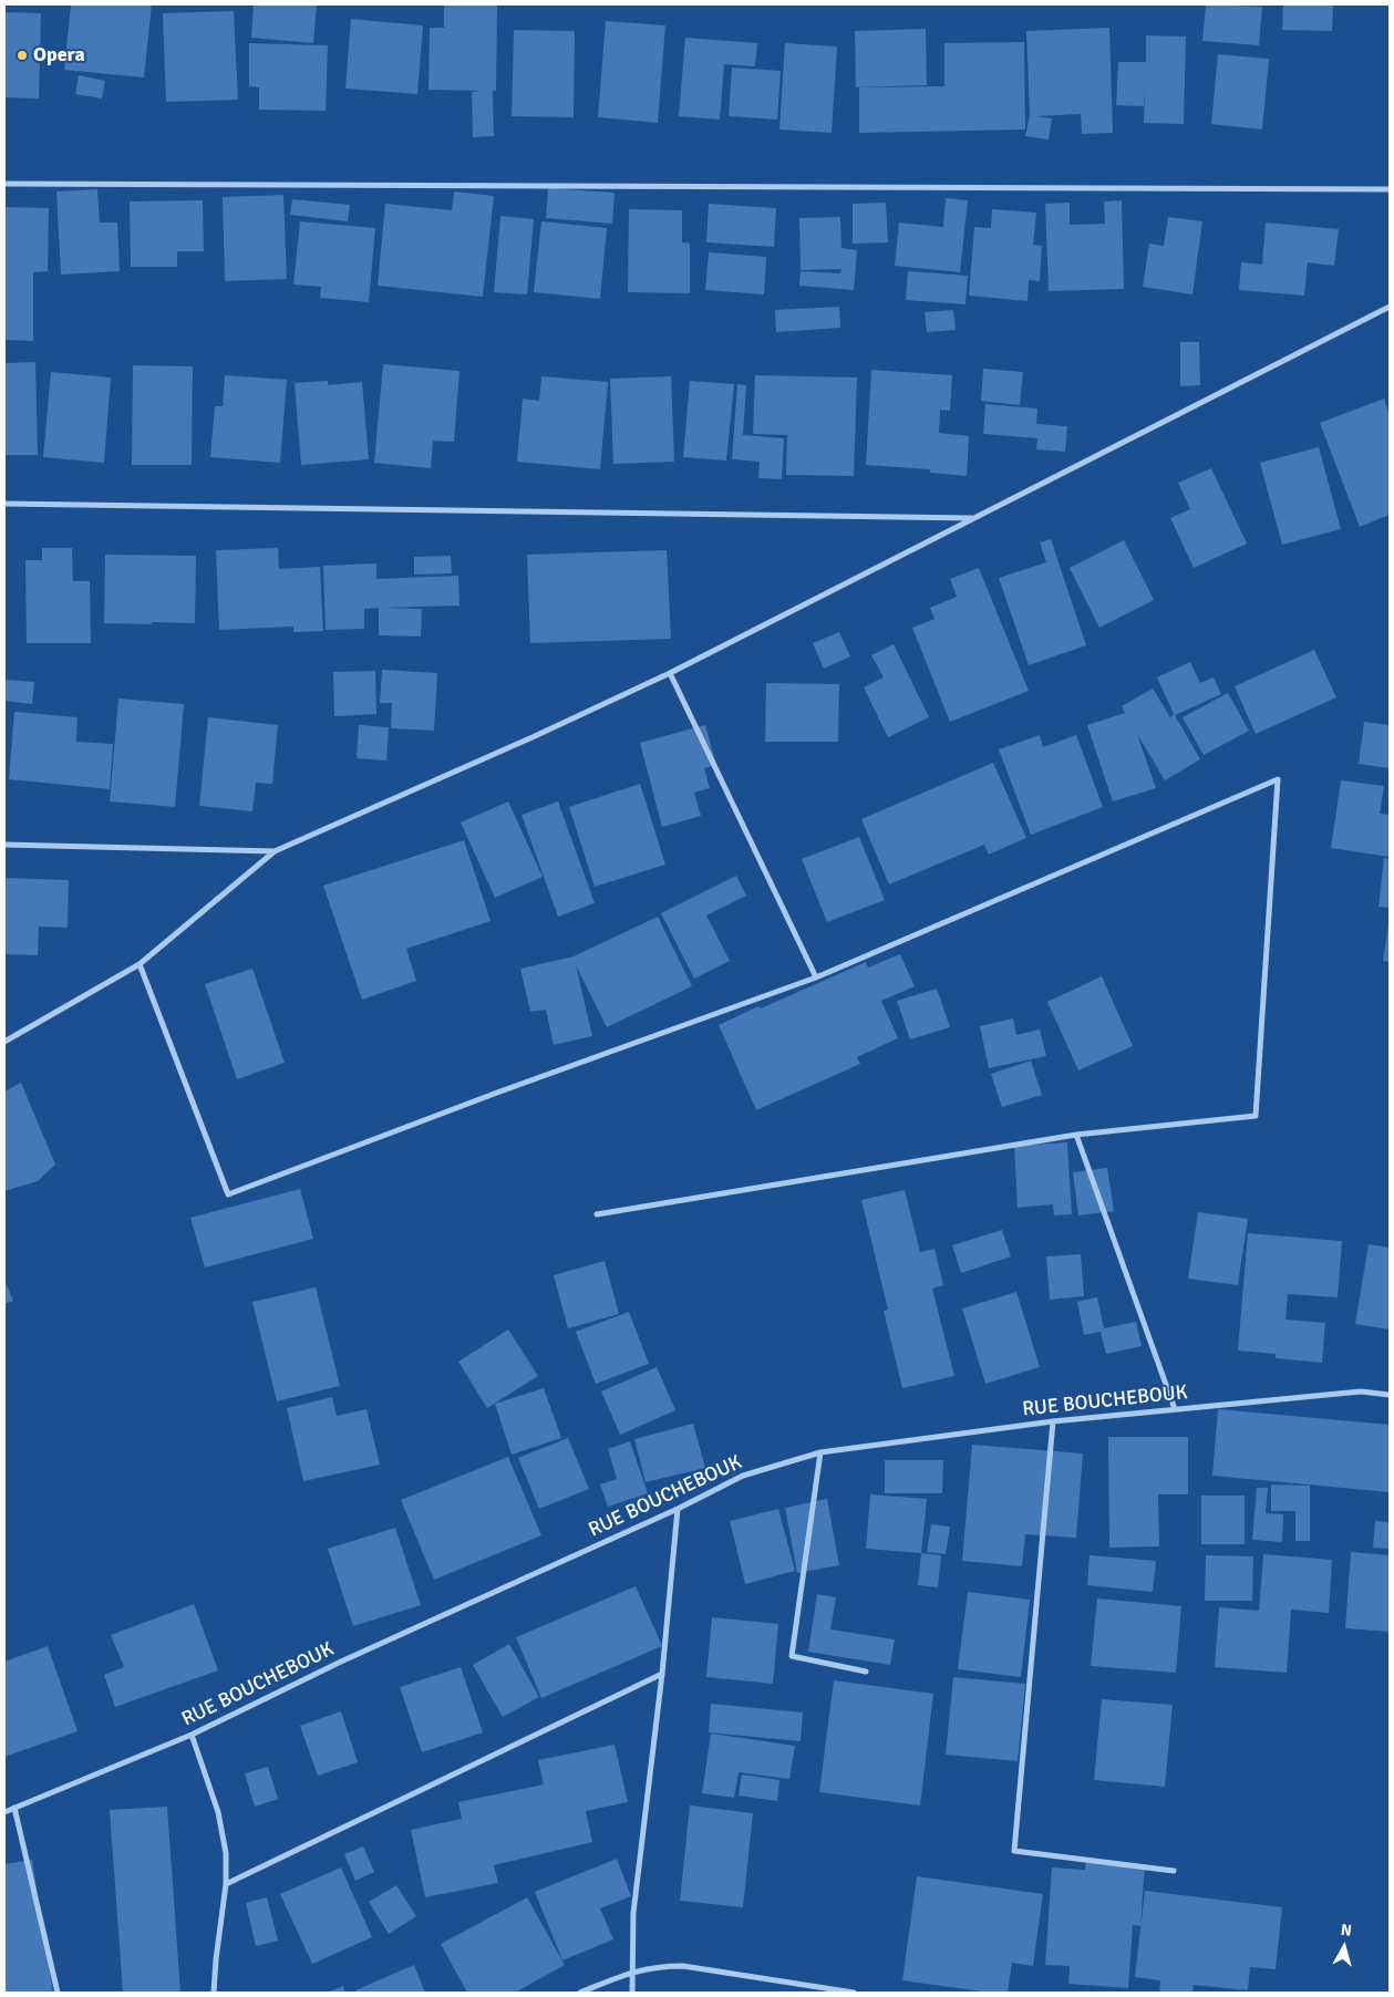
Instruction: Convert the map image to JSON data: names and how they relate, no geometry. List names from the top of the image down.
{
  "streets": {
    "street": ["RUE BOUCHEBOUK"]
  },
  "places": ["Opera"],
  "north": "top"
}
